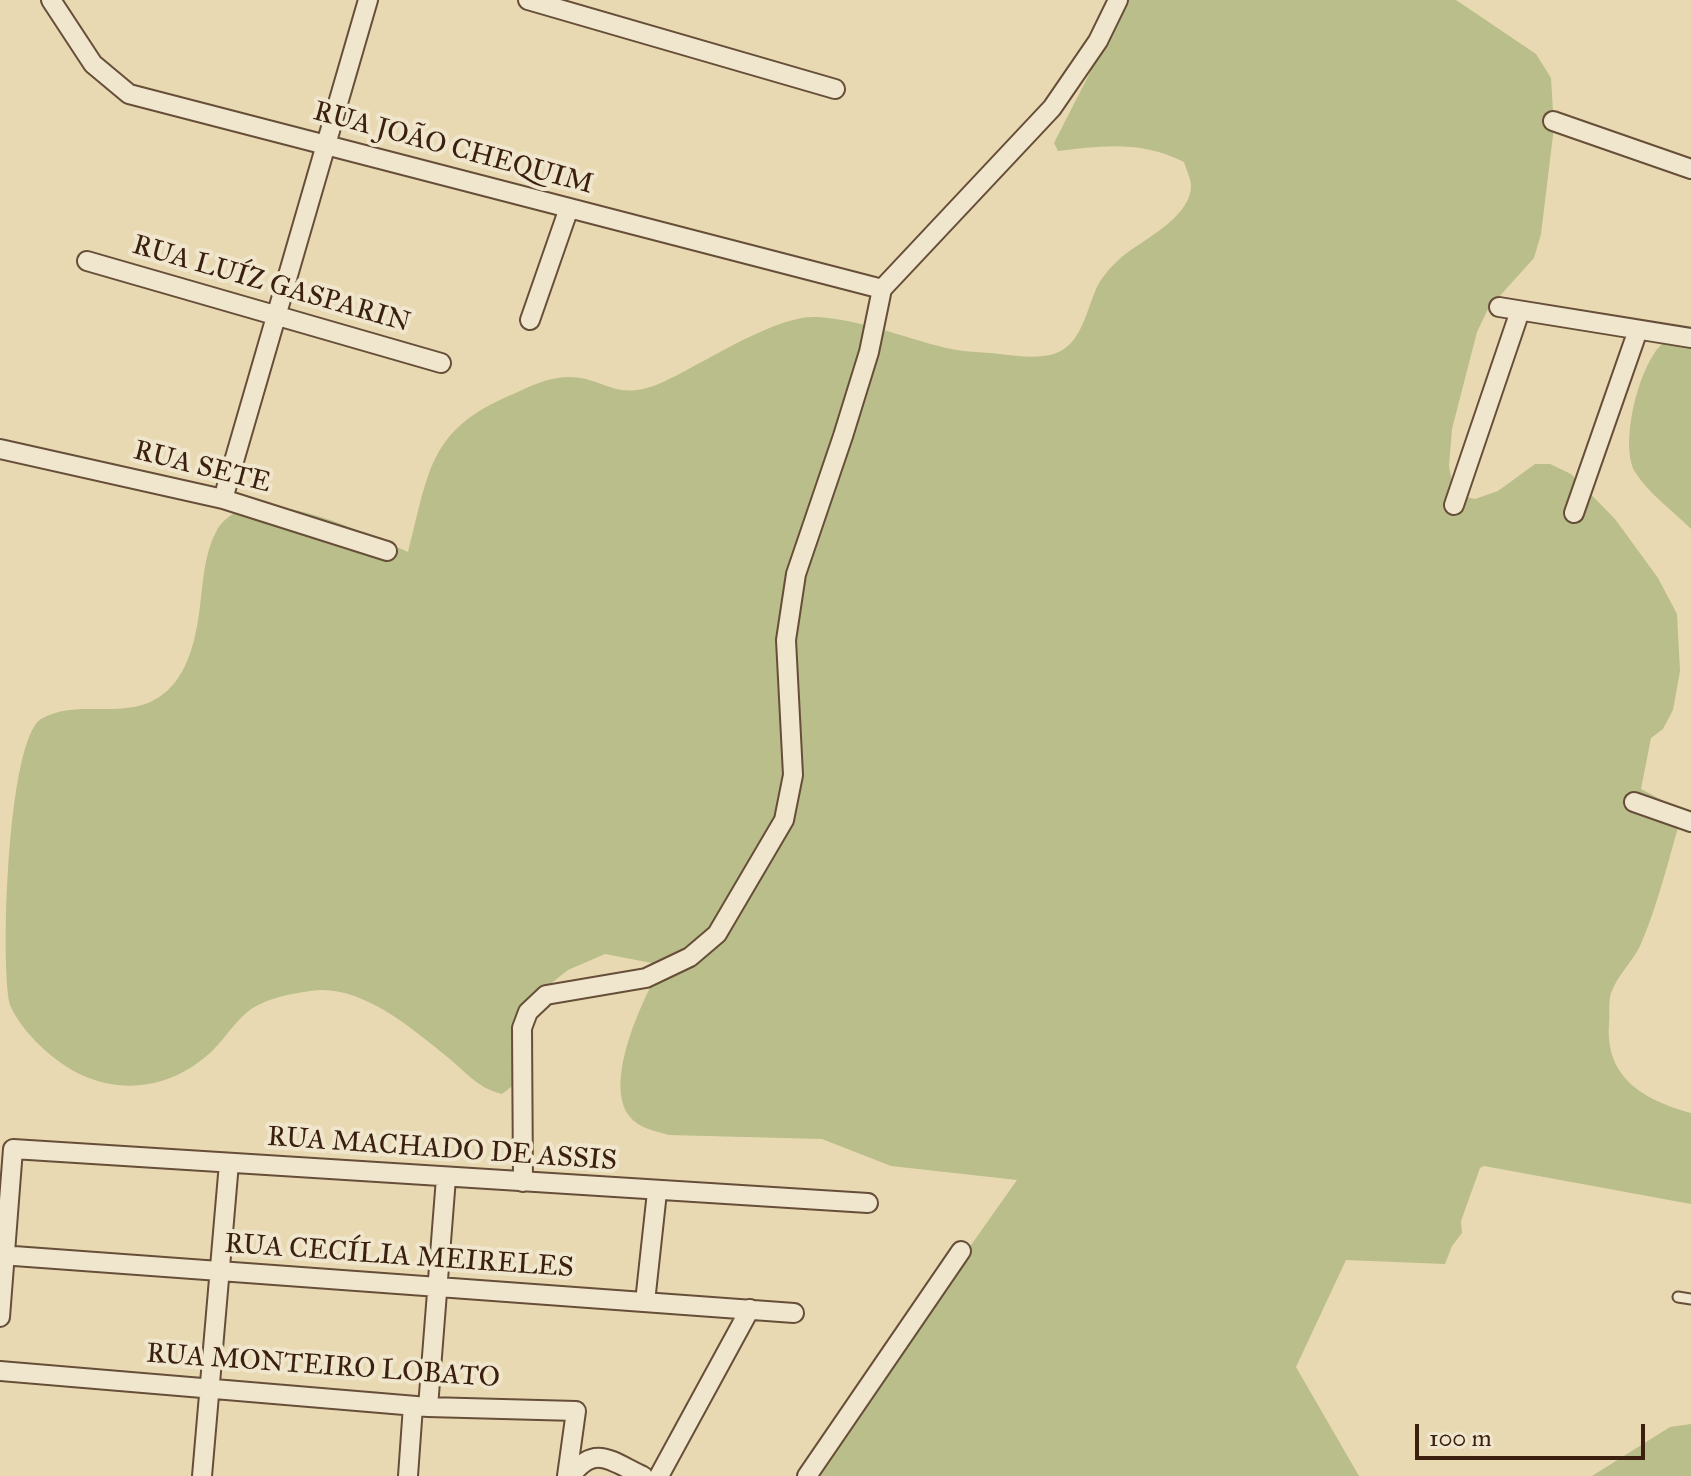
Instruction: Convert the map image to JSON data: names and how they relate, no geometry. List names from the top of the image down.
{
  "streets": {
    "street": [
      "RUA JOÃO CHEQUIM",
      "RUA LUÍZ GASPARIN",
      "RUA SETE",
      "RUA MACHADO DE ASSIS",
      "RUA CECÍLIA MEIRELES",
      "RUA MONTEIRO LOBATO"
    ]
  },
  "crossings": [
    ["RUA MACHADO DE ASSIS", "RUA CECÍLIA MEIRELES"]
  ],
  "scale_bar": "100 m"
}
